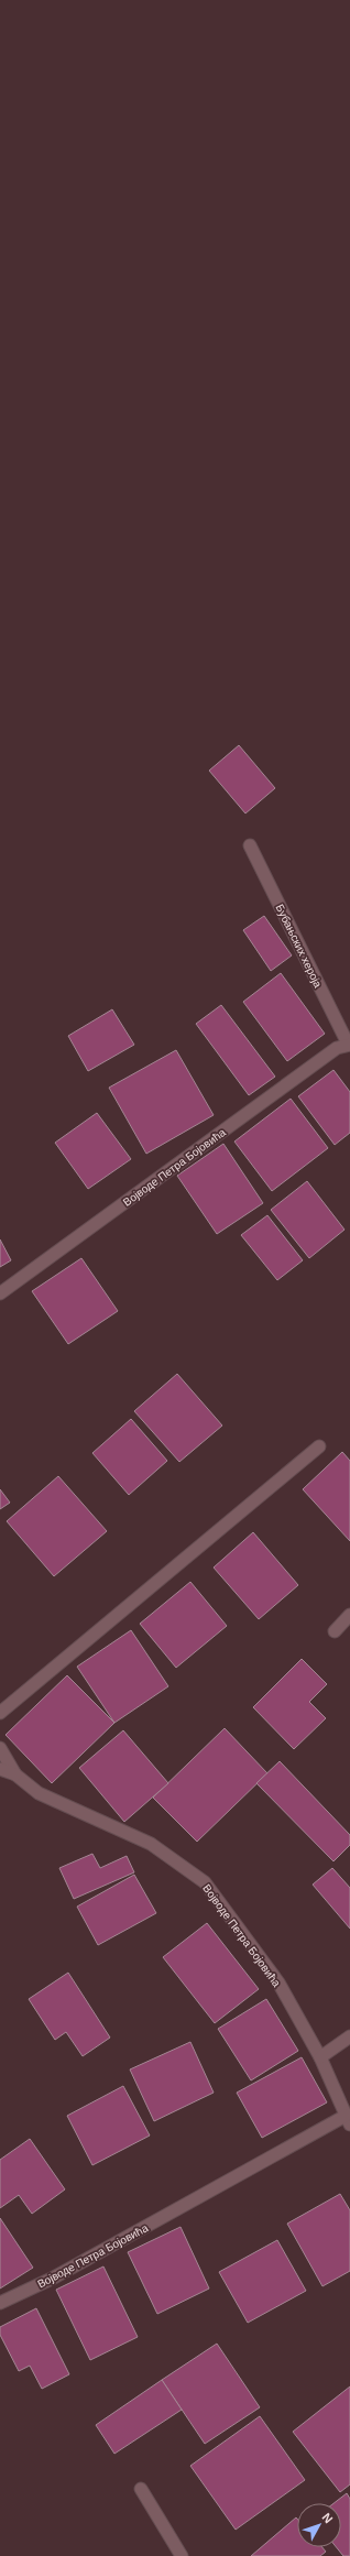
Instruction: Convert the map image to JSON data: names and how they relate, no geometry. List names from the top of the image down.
{
  "streets": {
    "street": ["Бубањских хероја", "Војводе Петра Бојовића"]
  },
  "crossings": [
    ["Бубањских хероја", "Војводе Петра Бојовића"]
  ],
  "north": "top right"
}
